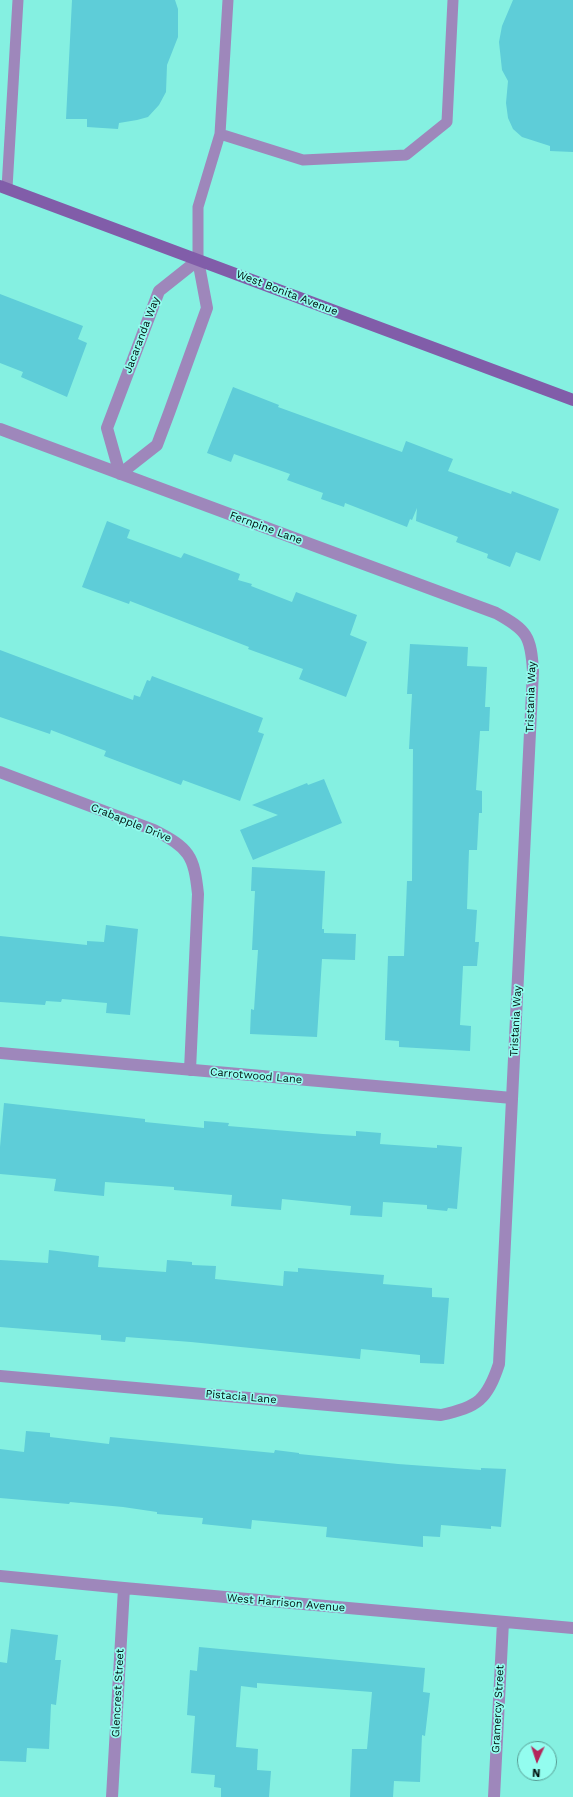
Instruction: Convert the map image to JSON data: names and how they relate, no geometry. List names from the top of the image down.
{
  "streets": {
    "main road": ["West Bonita Avenue"],
    "street": [
      "Jacaranda Way",
      "Fernpine Lane",
      "Tristania Way",
      "Crabapple Drive",
      "Carrotwood Lane",
      "Pistacia Lane",
      "West Harrison Avenue",
      "Glencrest Street",
      "Gramercy Street"
    ]
  },
  "crossings": [
    ["West Bonita Avenue", "Jacaranda Way"],
    ["Jacaranda Way", "Fernpine Lane"],
    ["Fernpine Lane", "Tristania Way"],
    ["Tristania Way", "Carrotwood Lane"],
    ["Tristania Way", "Pistacia Lane"],
    ["Crabapple Drive", "Carrotwood Lane"],
    ["West Harrison Avenue", "Glencrest Street"],
    ["West Harrison Avenue", "Gramercy Street"]
  ],
  "north": "bottom"
}
